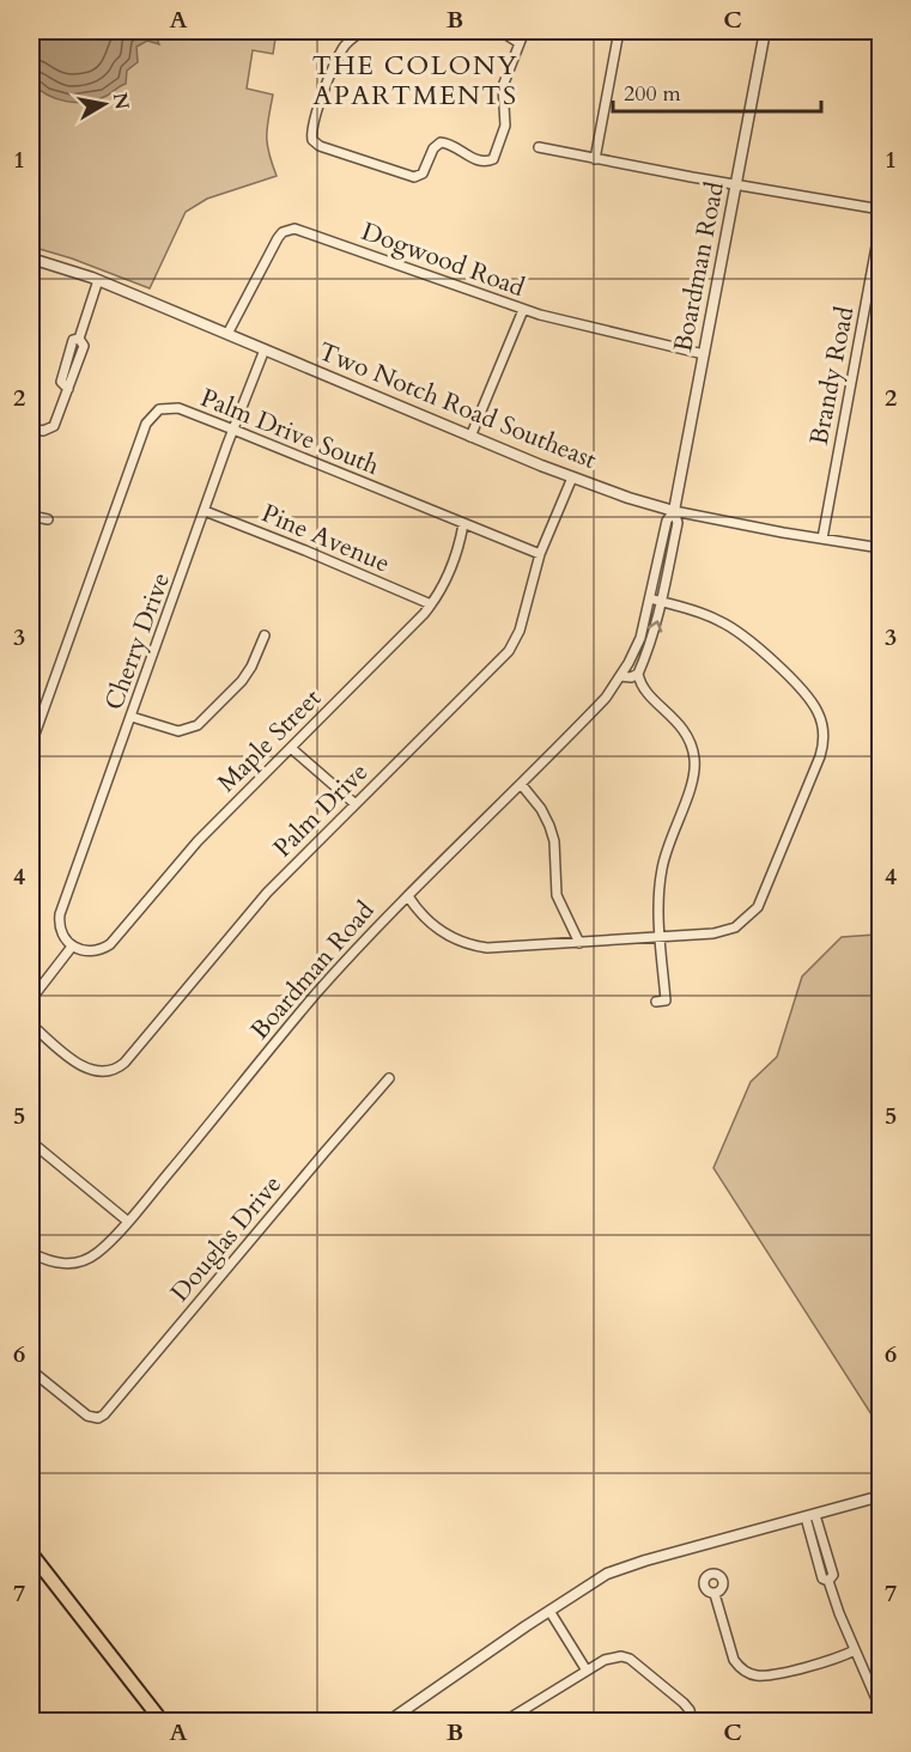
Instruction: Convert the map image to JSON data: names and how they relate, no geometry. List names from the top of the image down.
{
  "streets": {
    "street": [
      "Dogwood Road",
      "Boardman Road",
      "Brandy Road",
      "Two Notch Road Southeast",
      "Palm Drive South",
      "Pine Avenue",
      "Cherry Drive",
      "Maple Street",
      "Palm Drive",
      "Douglas Drive"
    ]
  },
  "crossings": [
    ["Dogwood Road", "Boardman Road"],
    ["Dogwood Road", "Two Notch Road Southeast"],
    ["Boardman Road", "Two Notch Road Southeast"],
    ["Brandy Road", "Two Notch Road Southeast"],
    ["Two Notch Road Southeast", "Cherry Drive"],
    ["Two Notch Road Southeast", "Palm Drive"],
    ["Palm Drive South", "Cherry Drive"],
    ["Palm Drive South", "Maple Street"],
    ["Palm Drive South", "Palm Drive"],
    ["Pine Avenue", "Cherry Drive"],
    ["Pine Avenue", "Maple Street"],
    ["Cherry Drive", "Maple Street"]
  ],
  "districts": ["THE COLONY APARTMENTS"],
  "scale_bar": "200 m",
  "north": "right",
  "grid": {
    "columns": ["A", "B", "C"],
    "rows": [
      "1",
      "2",
      "3",
      "4",
      "5",
      "6",
      "7"
    ]
  }
}
